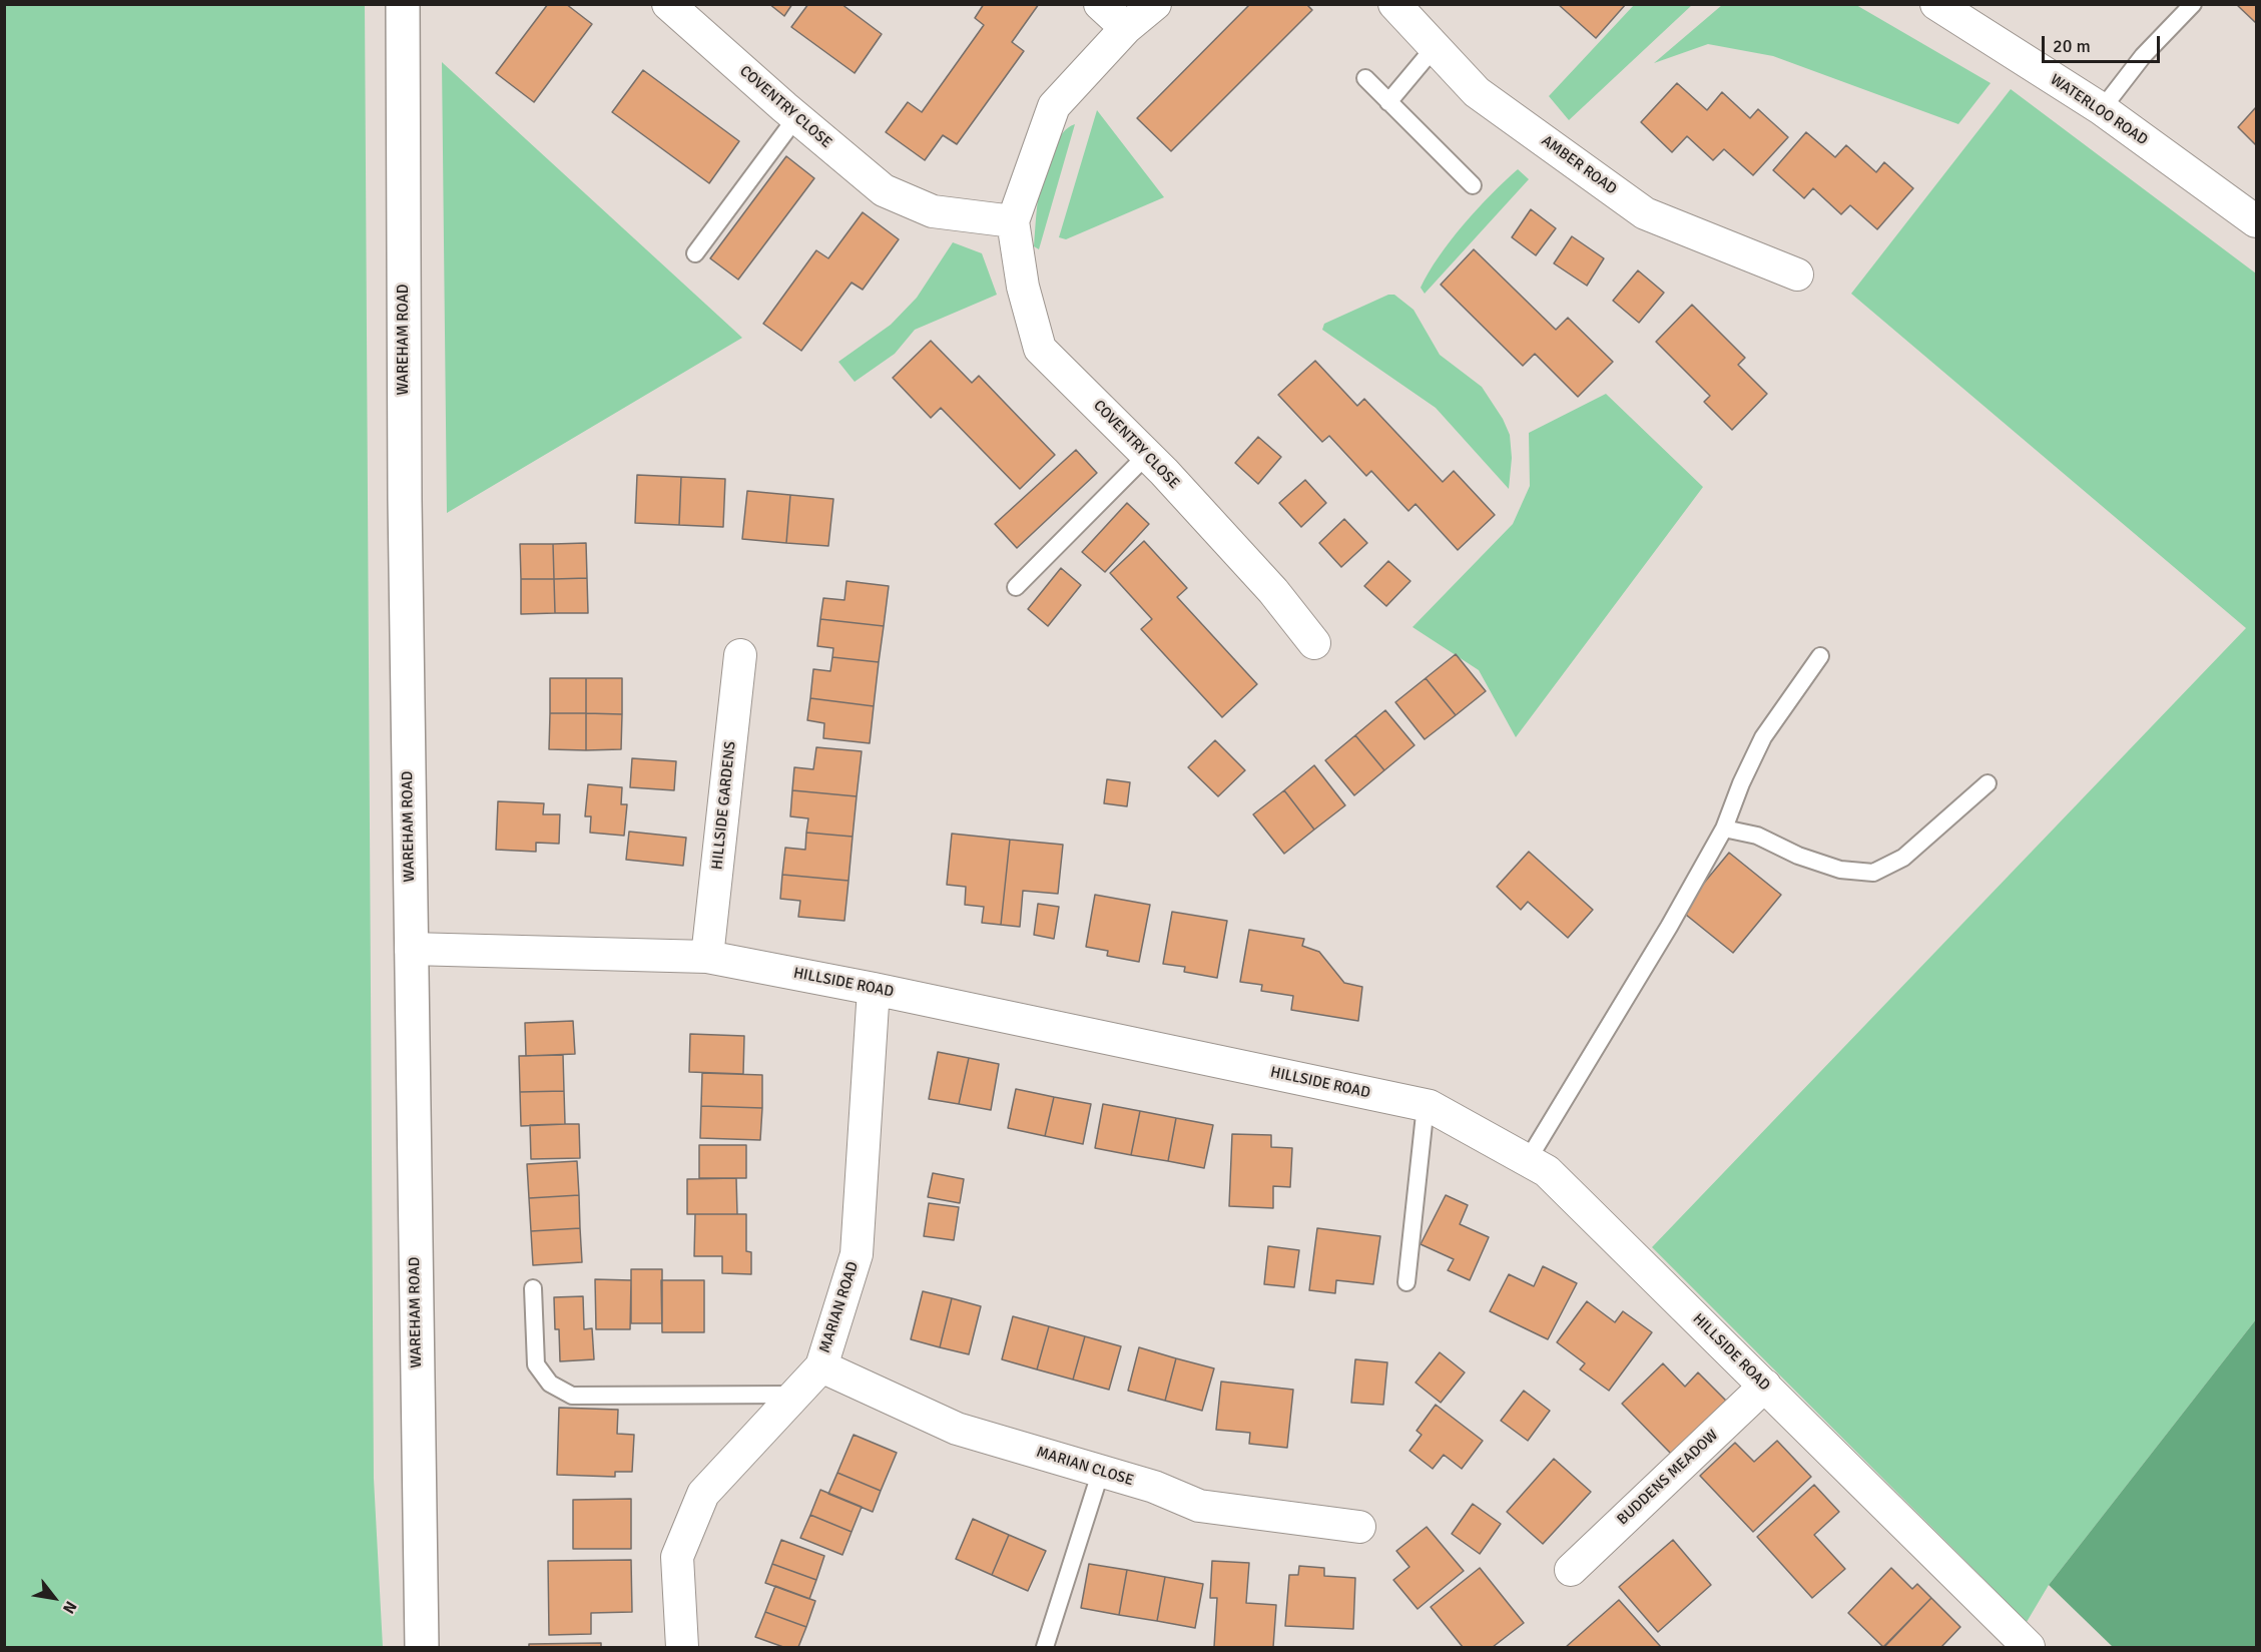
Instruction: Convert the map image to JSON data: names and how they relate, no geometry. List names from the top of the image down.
{
  "streets": {
    "street": [
      "COVENTRY CLOSE",
      "WATERLOO ROAD",
      "AMBER ROAD",
      "WAREHAM ROAD",
      "HILLSIDE GARDENS",
      "HILLSIDE ROAD",
      "MARIAN ROAD",
      "MARIAN CLOSE",
      "BUDDENS MEADOW"
    ]
  },
  "crossings": [
    ["WAREHAM ROAD", "HILLSIDE ROAD"],
    ["HILLSIDE GARDENS", "HILLSIDE ROAD"],
    ["HILLSIDE ROAD", "MARIAN ROAD"],
    ["HILLSIDE ROAD", "BUDDENS MEADOW"],
    ["MARIAN ROAD", "MARIAN CLOSE"]
  ],
  "scale_bar": "20 m",
  "north": "bottom right"
}
